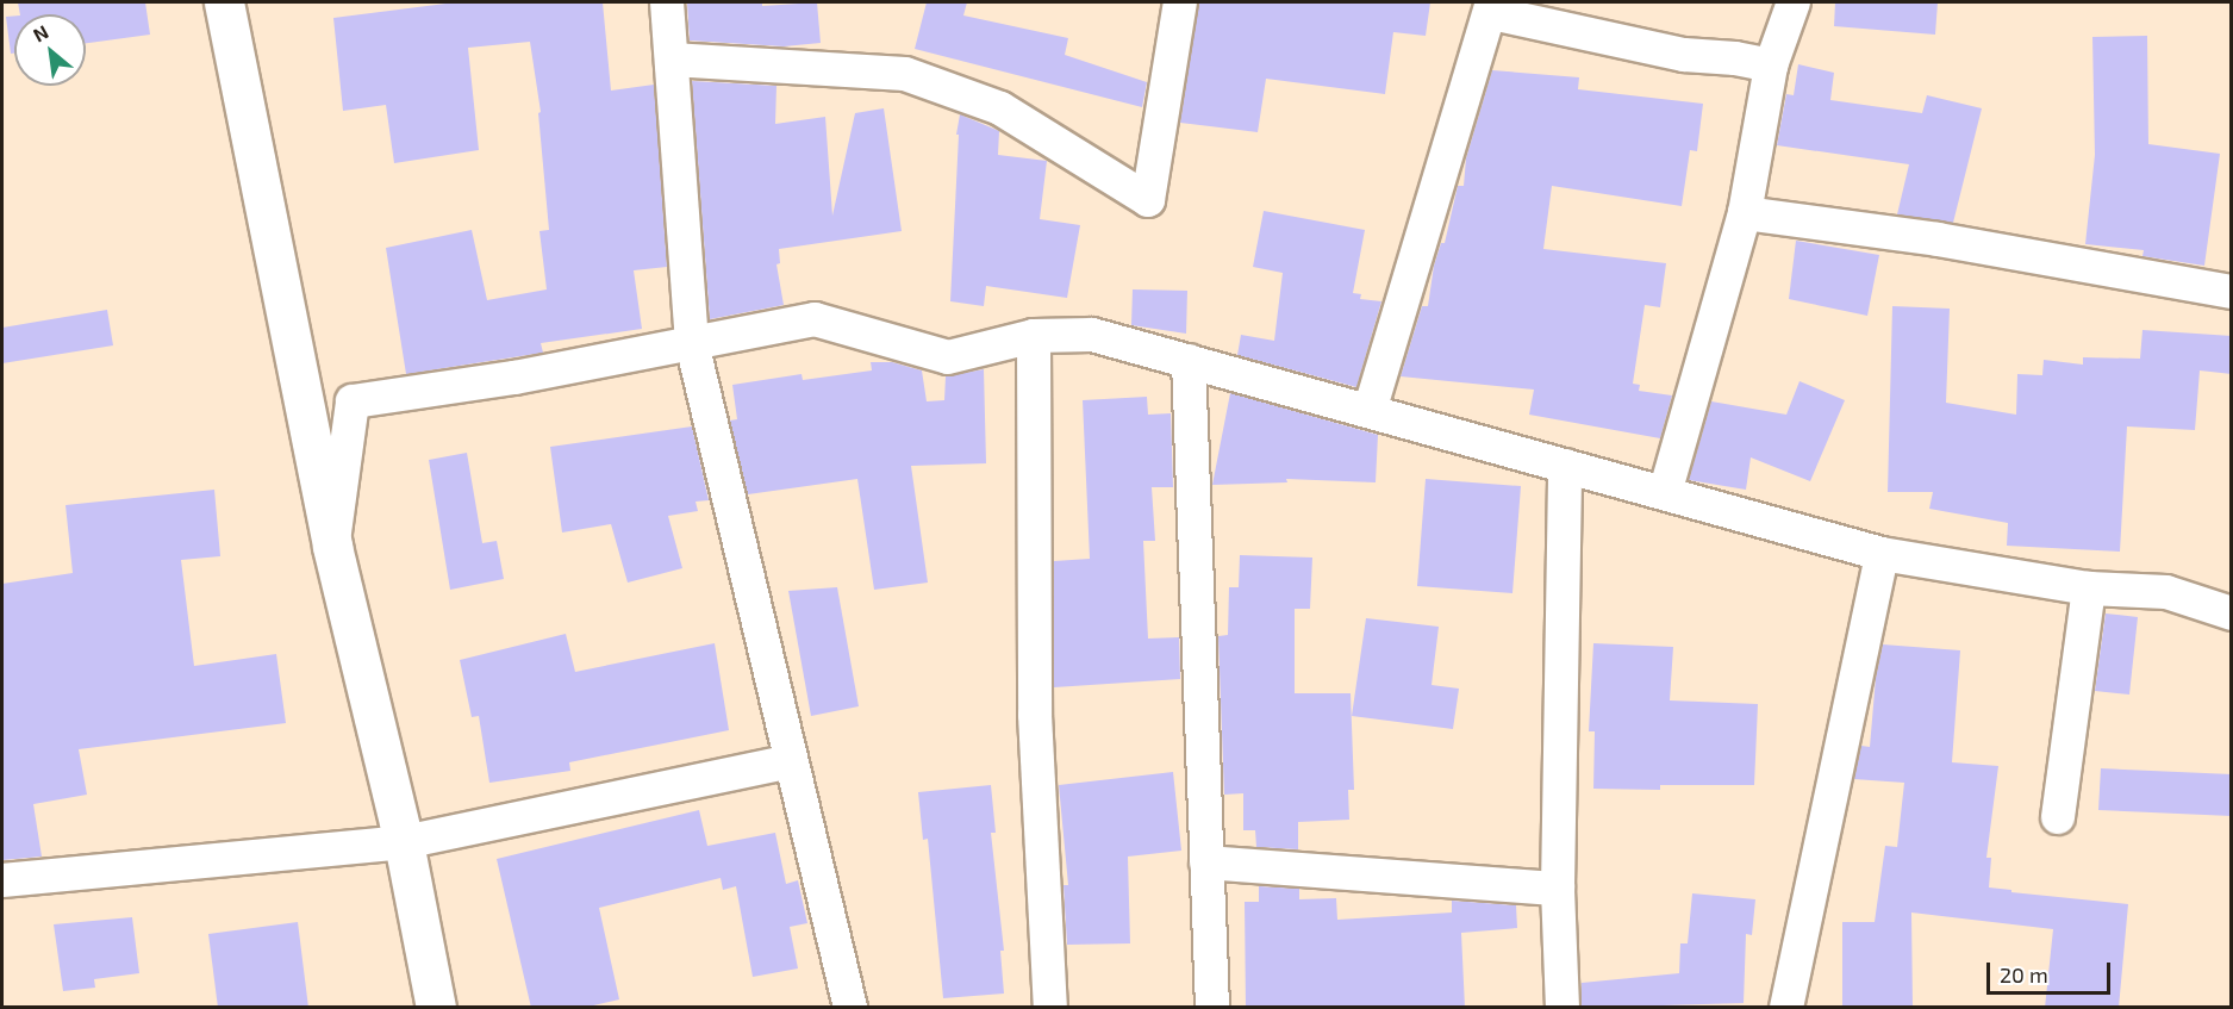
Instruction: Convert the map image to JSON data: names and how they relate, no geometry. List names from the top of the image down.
{
  "scale_bar": "20 m",
  "north": "top left"
}
